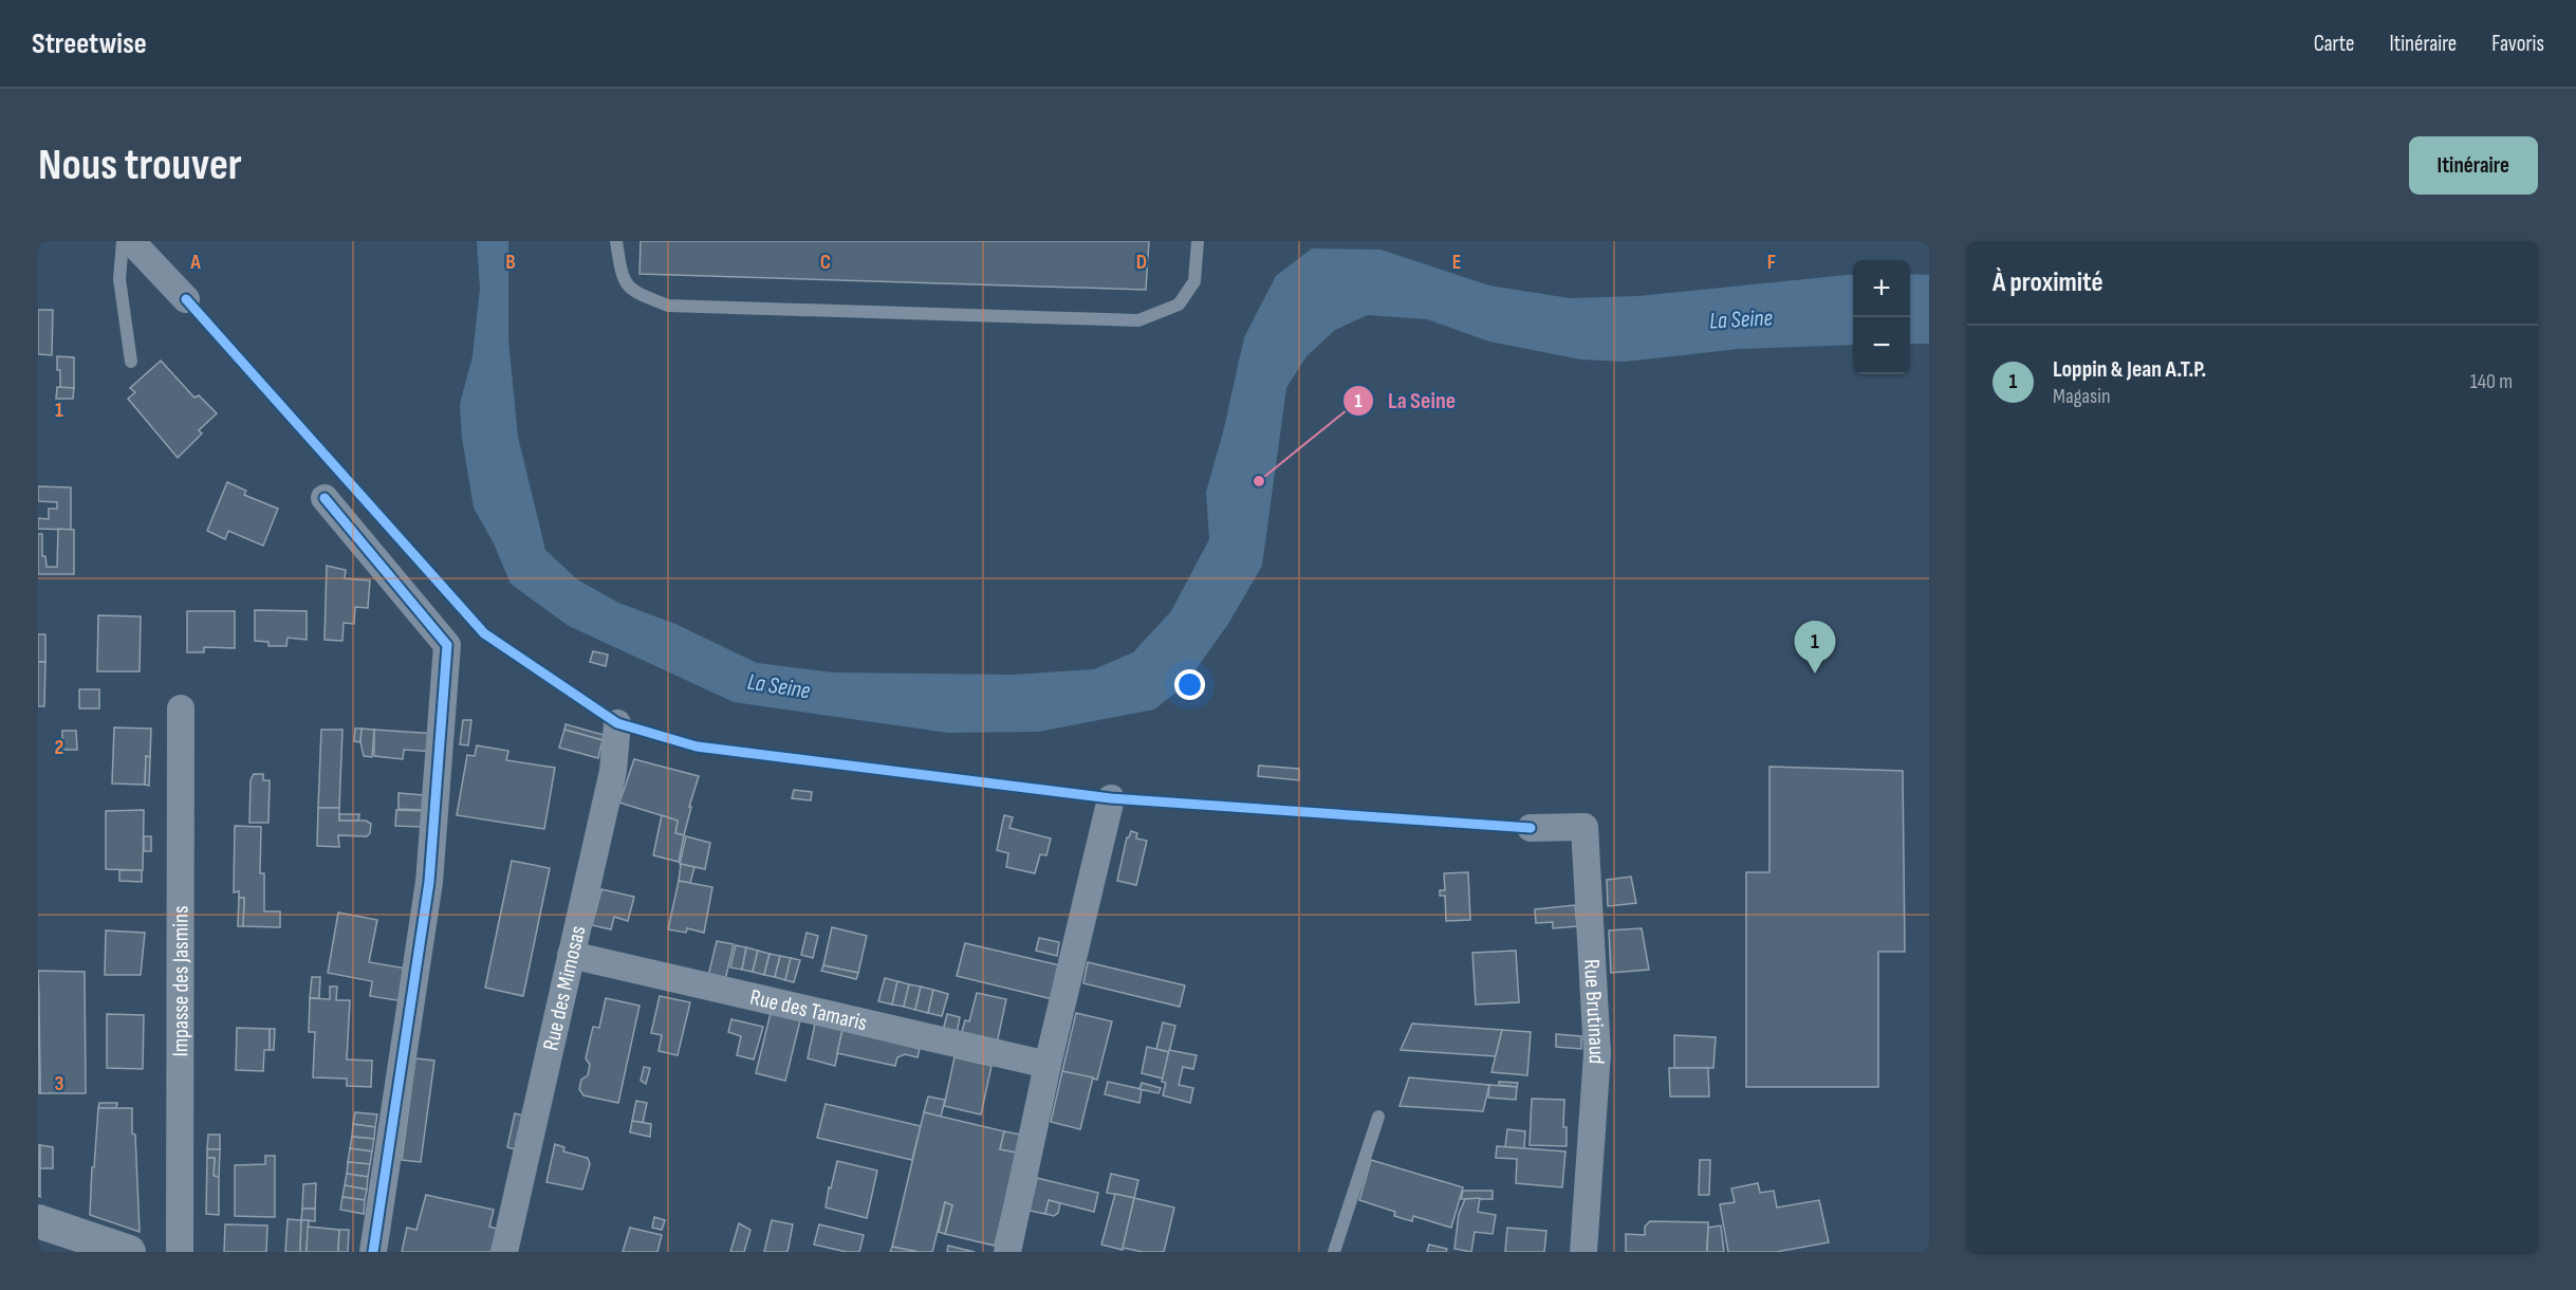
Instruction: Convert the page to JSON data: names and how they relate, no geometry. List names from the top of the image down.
{
  "streets": {
    "street": [
      "Impasse des Jasmins",
      "Rue des Mimosas",
      "Rue des Tamaris",
      "Rue Brutinaud"
    ]
  },
  "crossings": [
    ["Rue des Mimosas", "Rue des Tamaris"]
  ],
  "water": ["La Seine"],
  "places": ["La Seine"],
  "page": {
    "header": "Streetwise",
    "nav": ["Carte", "Itinéraire", "Favoris"],
    "buttons": "Itinéraire",
    "title": "Nous trouver",
    "heading": "À proximité",
    "map_buttons": ["+", "−"],
    "list": [
      {
        "mark": "1",
        "name": "Loppin & Jean A.T.P.",
        "note": "Magasin",
        "value": "140 m"
      }
    ],
    "pins": "1"
  },
  "grid": {
    "columns": [
      "A",
      "B",
      "C",
      "D",
      "E",
      "F"
    ],
    "rows": ["1", "2", "3"]
  }
}
